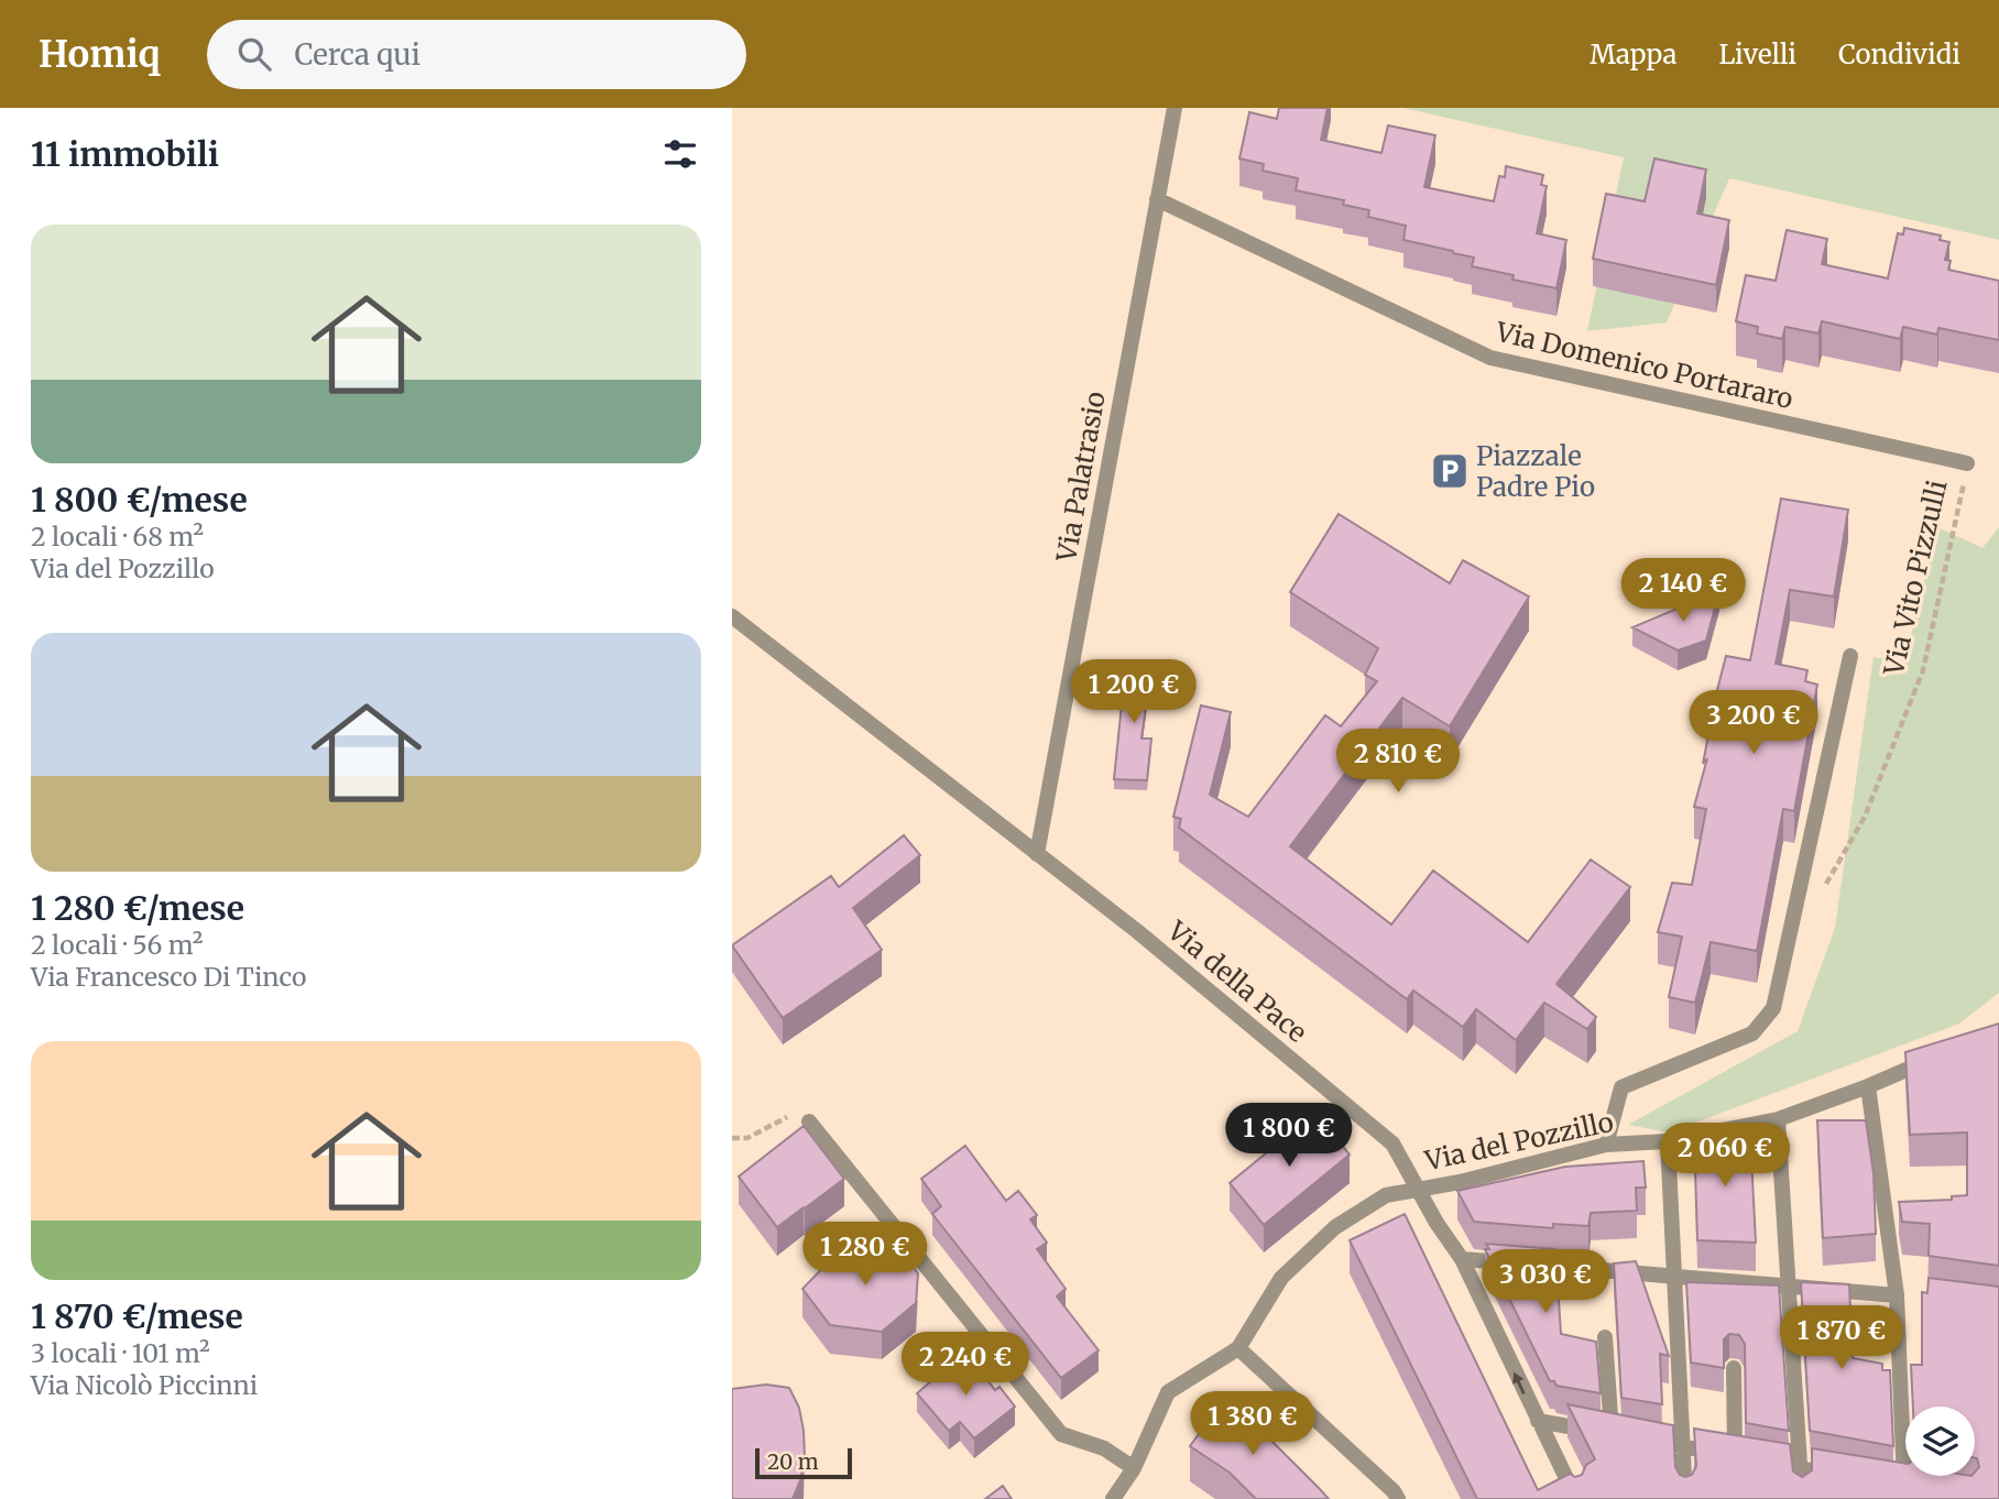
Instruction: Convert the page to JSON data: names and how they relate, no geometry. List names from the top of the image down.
{
  "streets": {
    "street": [
      "Via Domenico Portararo",
      "Via Palatrasio",
      "Via Vito Pizzulli",
      "Via della Pace",
      "Via del Pozzillo"
    ]
  },
  "crossings": [
    ["Via Domenico Portararo", "Via Palatrasio"],
    ["Via Domenico Portararo", "Via Vito Pizzulli"],
    ["Via Palatrasio", "Via della Pace"],
    ["Via Vito Pizzulli", "Via del Pozzillo"]
  ],
  "places": {
    "parking": ["Piazzale Padre Pio"]
  },
  "scale_bar": "20 m",
  "page": {
    "header": "Homiq",
    "search": "Cerca qui",
    "nav": ["Mappa", "Livelli", "Condividi"],
    "heading": "11 immobili",
    "list": [
      {
        "name": "1 800 €/mese",
        "note": "2 locali · 68 m² · Via del Pozzillo"
      },
      {
        "name": "1 280 €/mese",
        "note": "2 locali · 56 m² · Via Francesco Di Tinco"
      },
      {
        "name": "1 870 €/mese",
        "note": "3 locali · 101 m² · Via Nicolò Piccinni"
      }
    ],
    "price": [
      "2 140 €",
      "1 200 €",
      "3 200 €",
      "2 810 €",
      "1 800 €",
      "2 060 €",
      "1 280 €",
      "3 030 €",
      "1 870 €",
      "2 240 €",
      "1 380 €"
    ],
    "scale": "20 m"
  }
}
